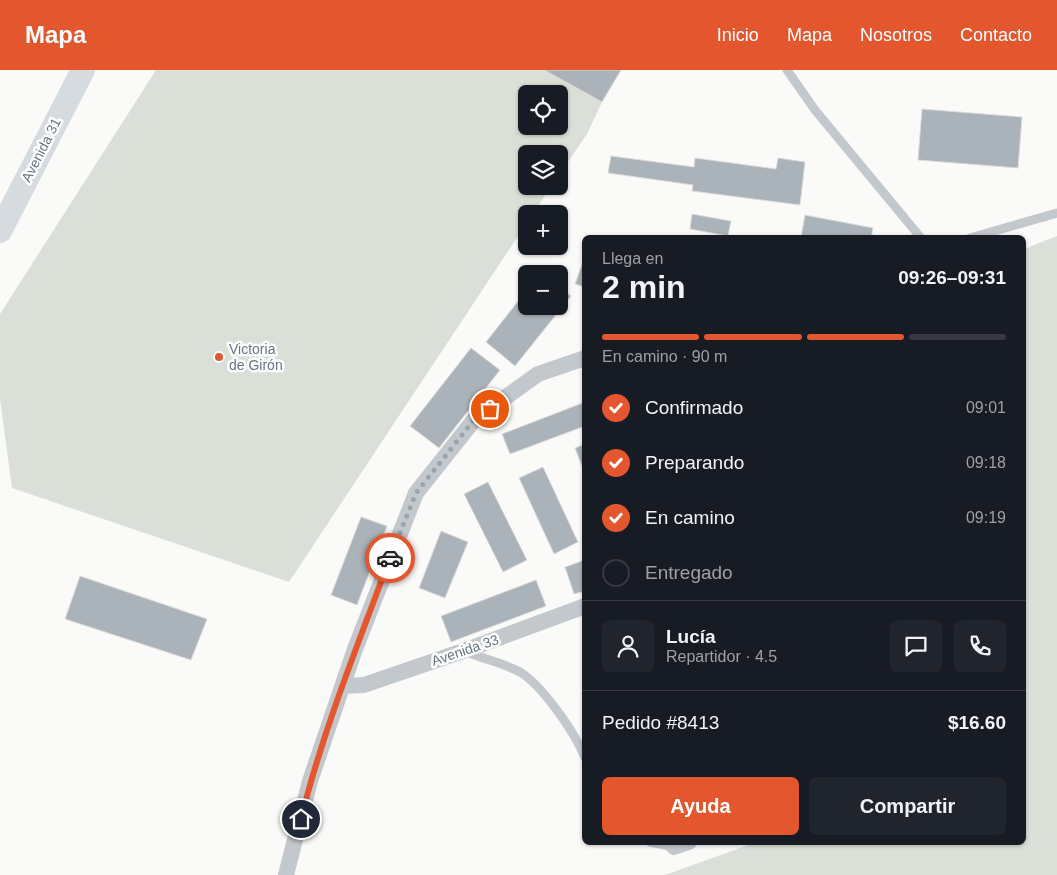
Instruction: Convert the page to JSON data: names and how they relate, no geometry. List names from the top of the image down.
{
  "streets": {
    "main road": ["Avenida 31"],
    "street": ["Avenida 33"]
  },
  "places": ["Victoria de Girón"],
  "page": {
    "header": "Mapa",
    "nav": [
      "Inicio",
      "Mapa",
      "Nosotros",
      "Contacto"
    ],
    "map_buttons": ["+", "−"],
    "heading": ["2 min", "Llega en", "09:26–09:31"],
    "panel": [
      "Lucía",
      "Repartidor · 4.5",
      "Pedido #8413",
      "$16.60"
    ],
    "bar": "En camino · 90 m",
    "list": [
      ["Confirmado", "09:01"],
      ["Preparando", "09:18"],
      ["En camino", "09:19"],
      "Entregado"
    ],
    "buttons": ["Ayuda", "Compartir"]
  }
}
